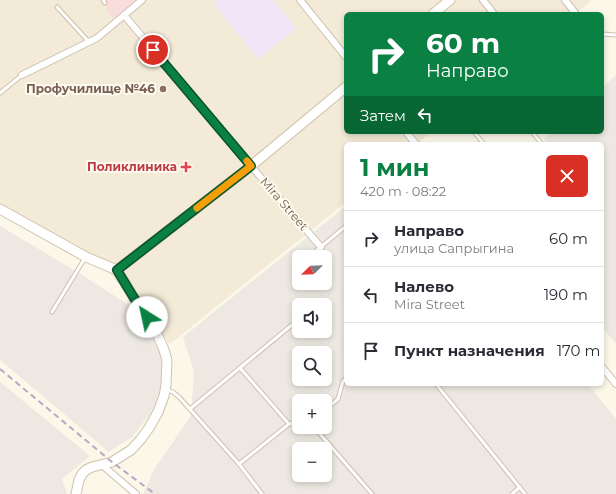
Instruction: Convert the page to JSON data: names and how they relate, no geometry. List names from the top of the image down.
{
  "streets": {
    "street": ["Mira Street"]
  },
  "places": {
    "other": ["Профучилище №46"],
    "health": ["Поликлиника"]
  },
  "north": "bottom left",
  "page": {
    "turn": ["60 m", "Направо"],
    "then": "Затем",
    "heading": ["1 мин", "420 m · 08:22"],
    "list": [
      {
        "name": "Направо",
        "note": "улица Сапрыгина",
        "value": "60 m"
      },
      {
        "name": "Налево",
        "note": "Mira Street",
        "value": "190 m"
      },
      {
        "name": "Пункт назначения",
        "value": "170 m"
      }
    ],
    "map_buttons": ["+", "−"]
  }
}
